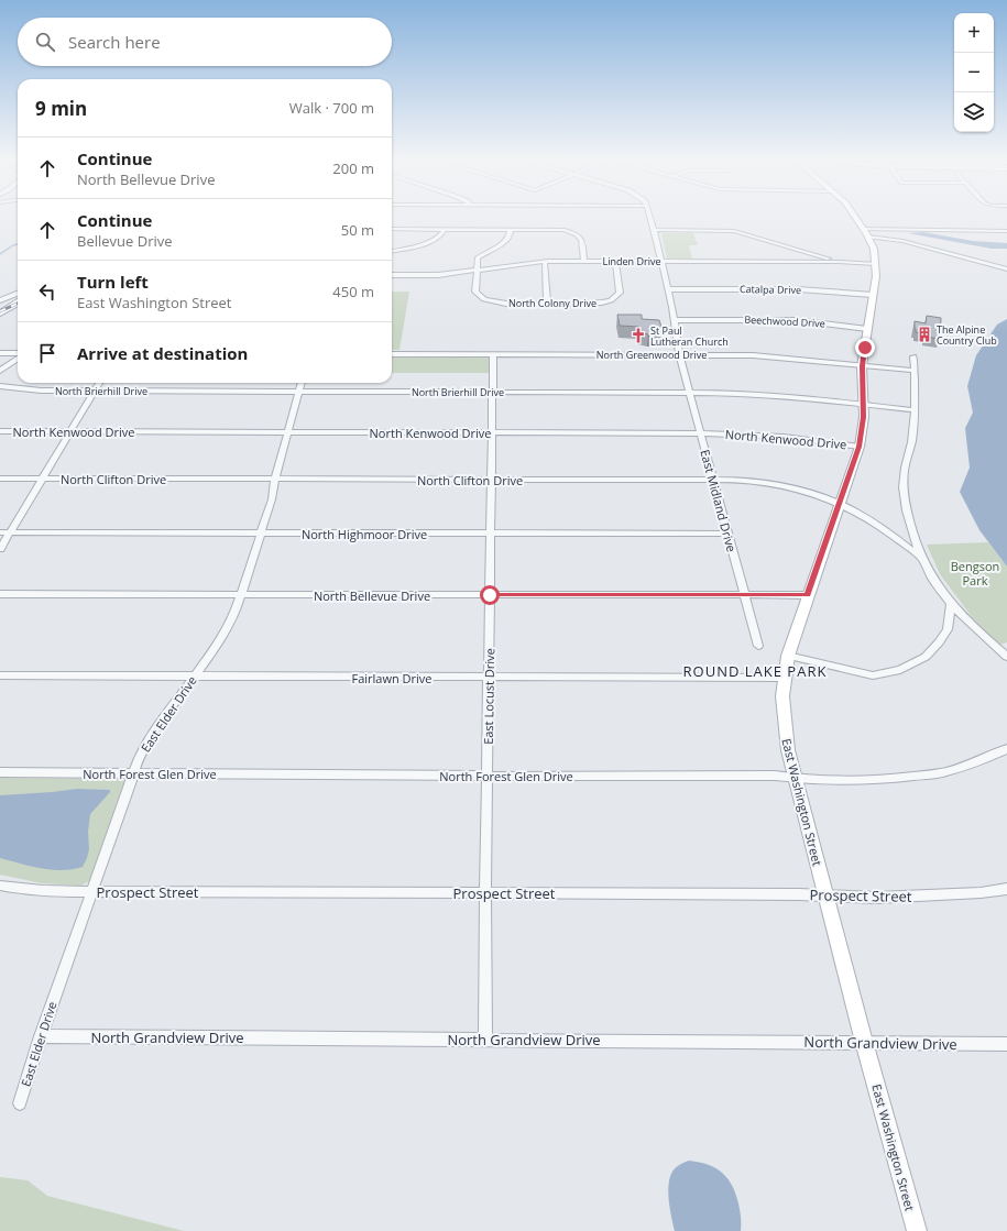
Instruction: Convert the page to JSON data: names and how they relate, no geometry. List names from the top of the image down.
{
  "streets": {
    "main road": ["East Washington Street"],
    "street": [
      "Linden Drive",
      "Catalpa Drive",
      "North Colony Drive",
      "Beechwood Drive",
      "North Greenwood Drive",
      "North Brierhill Drive",
      "North Kenwood Drive",
      "North Clifton Drive",
      "East Midland Drive",
      "North Highmoor Drive",
      "North Bellevue Drive",
      "Fairlawn Drive",
      "East Locust Drive",
      "East Elder Drive",
      "North Forest Glen Drive",
      "Prospect Street",
      "North Grandview Drive"
    ]
  },
  "crossings": [
    ["Linden Drive", "North Colony Drive"],
    ["Linden Drive", "East Midland Drive"],
    ["Linden Drive", "East Washington Street"],
    ["Catalpa Drive", "East Midland Drive"],
    ["Catalpa Drive", "East Washington Street"],
    ["Beechwood Drive", "East Midland Drive"],
    ["Beechwood Drive", "East Washington Street"],
    ["North Greenwood Drive", "East Midland Drive"],
    ["North Greenwood Drive", "East Locust Drive"],
    ["North Greenwood Drive", "East Washington Street"],
    ["North Brierhill Drive", "East Midland Drive"],
    ["North Brierhill Drive", "East Locust Drive"],
    ["North Brierhill Drive", "East Elder Drive"],
    ["North Brierhill Drive", "East Washington Street"],
    ["North Kenwood Drive", "East Midland Drive"],
    ["North Kenwood Drive", "East Locust Drive"],
    ["North Kenwood Drive", "East Elder Drive"],
    ["North Kenwood Drive", "East Washington Street"],
    ["North Clifton Drive", "East Midland Drive"],
    ["North Clifton Drive", "East Locust Drive"],
    ["North Clifton Drive", "East Elder Drive"],
    ["North Clifton Drive", "East Washington Street"],
    ["East Midland Drive", "North Highmoor Drive"],
    ["East Midland Drive", "North Bellevue Drive"],
    ["North Highmoor Drive", "East Locust Drive"],
    ["North Highmoor Drive", "East Elder Drive"],
    ["North Bellevue Drive", "East Locust Drive"],
    ["North Bellevue Drive", "East Elder Drive"],
    ["North Bellevue Drive", "East Washington Street"],
    ["Fairlawn Drive", "East Locust Drive"],
    ["Fairlawn Drive", "East Elder Drive"],
    ["Fairlawn Drive", "East Washington Street"],
    ["East Locust Drive", "North Forest Glen Drive"],
    ["East Locust Drive", "Prospect Street"],
    ["East Locust Drive", "North Grandview Drive"],
    ["East Elder Drive", "North Forest Glen Drive"],
    ["East Elder Drive", "Prospect Street"],
    ["East Elder Drive", "North Grandview Drive"],
    ["North Forest Glen Drive", "East Washington Street"],
    ["East Washington Street", "Prospect Street"],
    ["East Washington Street", "North Grandview Drive"]
  ],
  "districts": ["ROUND LAKE PARK"],
  "parks": ["Bengson Park"],
  "places": {
    "building": ["The Alpine Country Club"],
    "church": ["St Paul Lutheran Church"]
  },
  "page": {
    "map_buttons": ["+", "−"],
    "search": "Search here",
    "heading": ["9 min", "Walk · 700 m"],
    "list": [
      ["Continue", "North Bellevue Drive", "200 m"],
      ["Continue", "Bellevue Drive", "50 m"],
      ["Turn left", "East Washington Street", "450 m"],
      "Arrive at destination"
    ]
  }
}
